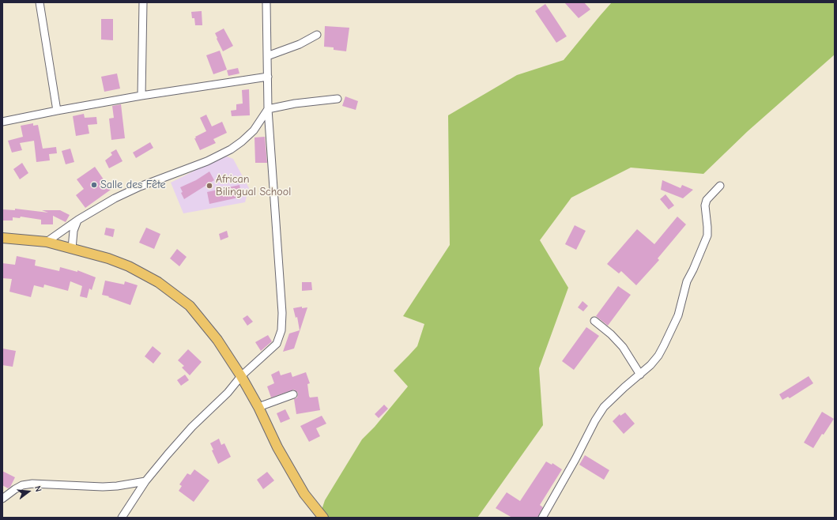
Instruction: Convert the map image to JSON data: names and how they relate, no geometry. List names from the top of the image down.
{
  "places": ["Salle des Fête", "African Bilingual School"],
  "north": "right"
}
